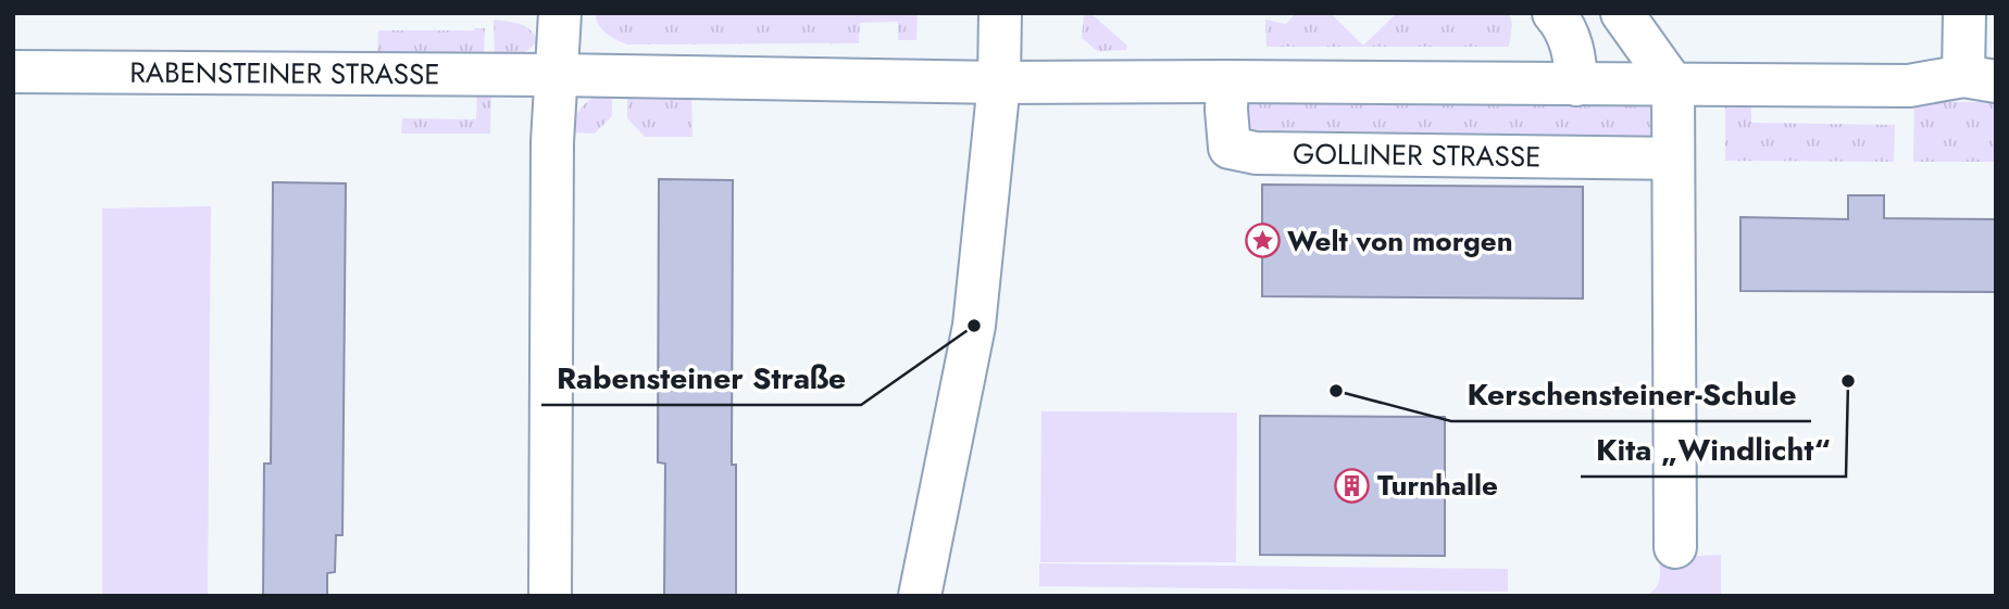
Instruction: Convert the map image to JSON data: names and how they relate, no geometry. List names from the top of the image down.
{
  "streets": {
    "street": ["RABENSTEINER STRASSE", "GOLLINER STRASSE"]
  },
  "places": {
    "place": ["Welt von morgen"],
    "other": ["Rabensteiner Straße", "Kita „Windlicht“", "Kerschensteiner-Schule"],
    "building": ["Turnhalle"]
  }
}
